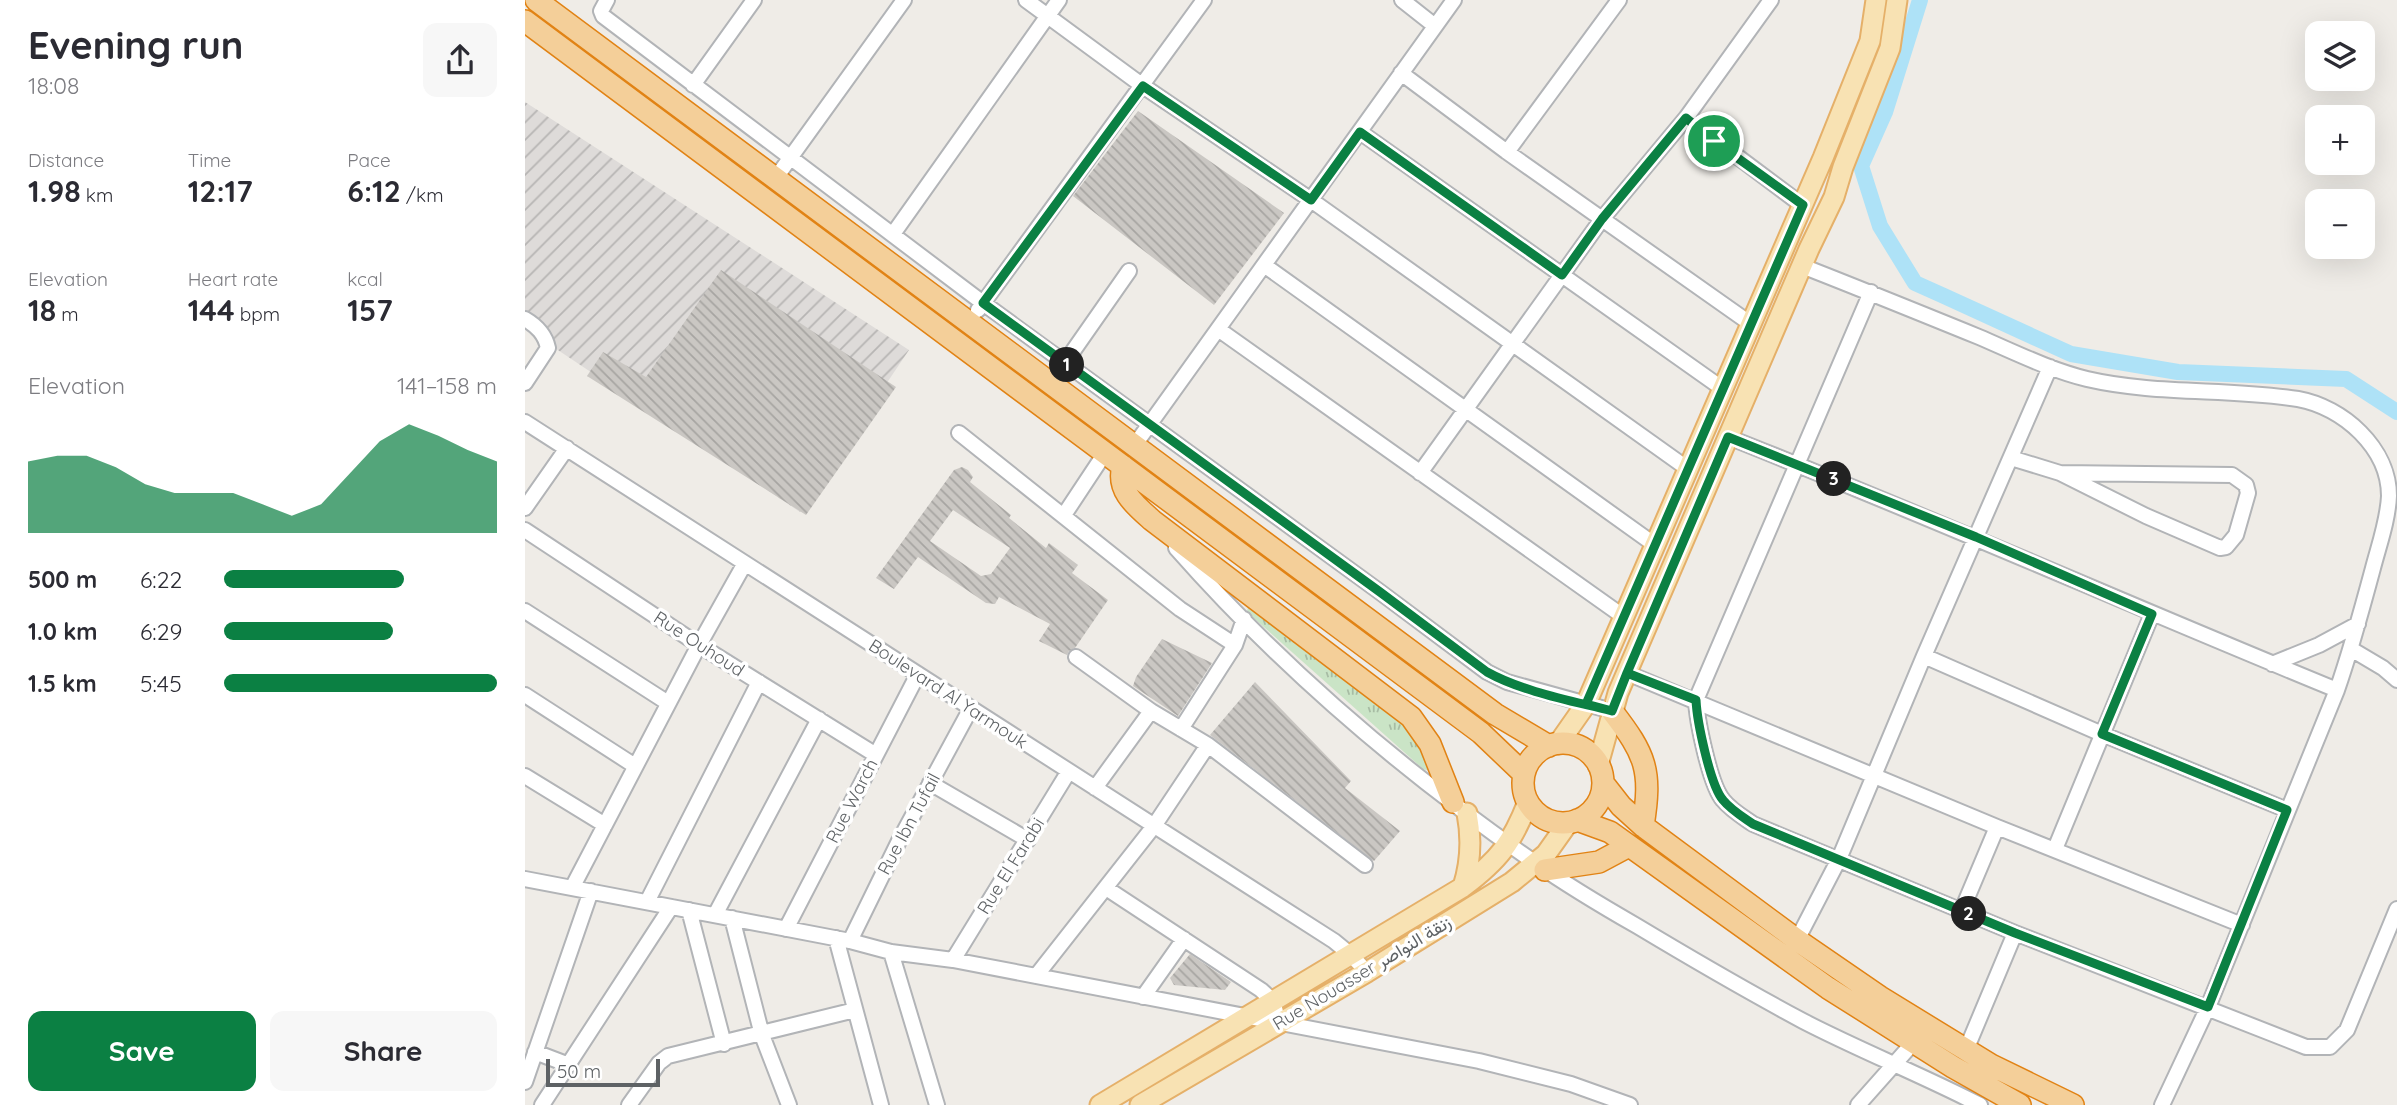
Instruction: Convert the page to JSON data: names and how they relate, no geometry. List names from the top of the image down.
{
  "streets": {
    "main road": ["Rue Nouasser زنقة النواصر"],
    "street": [
      "Rue Ouhoud",
      "Boulevard Al Yarmouk",
      "Rue Warch",
      "Rue Ibn Tufail",
      "Rue El Farabi"
    ]
  },
  "crossings": [
    ["Rue Ouhoud", "Rue Warch"],
    ["Boulevard Al Yarmouk", "Rue Warch"],
    ["Boulevard Al Yarmouk", "Rue Ibn Tufail"],
    ["Boulevard Al Yarmouk", "Rue El Farabi"],
    ["Boulevard Al Yarmouk", "Rue Nouasser زنقة النواصر"]
  ],
  "scale_bar": "50 m",
  "page": {
    "heading": ["Evening run", "18:08"],
    "map_buttons": ["+", "−"],
    "stats": [
      ["Distance", "1.98 km"],
      ["Time", "12:17"],
      ["Pace", "6:12 /km"],
      ["Elevation", "18 m"],
      ["Heart rate", "144 bpm"],
      ["kcal", "157"]
    ],
    "pins": ["1", "3", "2"],
    "chart": ["Elevation", "141–158 m"],
    "list": [
      {
        "name": "500 m",
        "note": "6:22"
      },
      {
        "name": "1.0 km",
        "note": "6:29"
      },
      {
        "name": "1.5 km",
        "note": "5:45"
      }
    ],
    "buttons": ["Save", "Share"],
    "scale": "50 m"
  }
}
